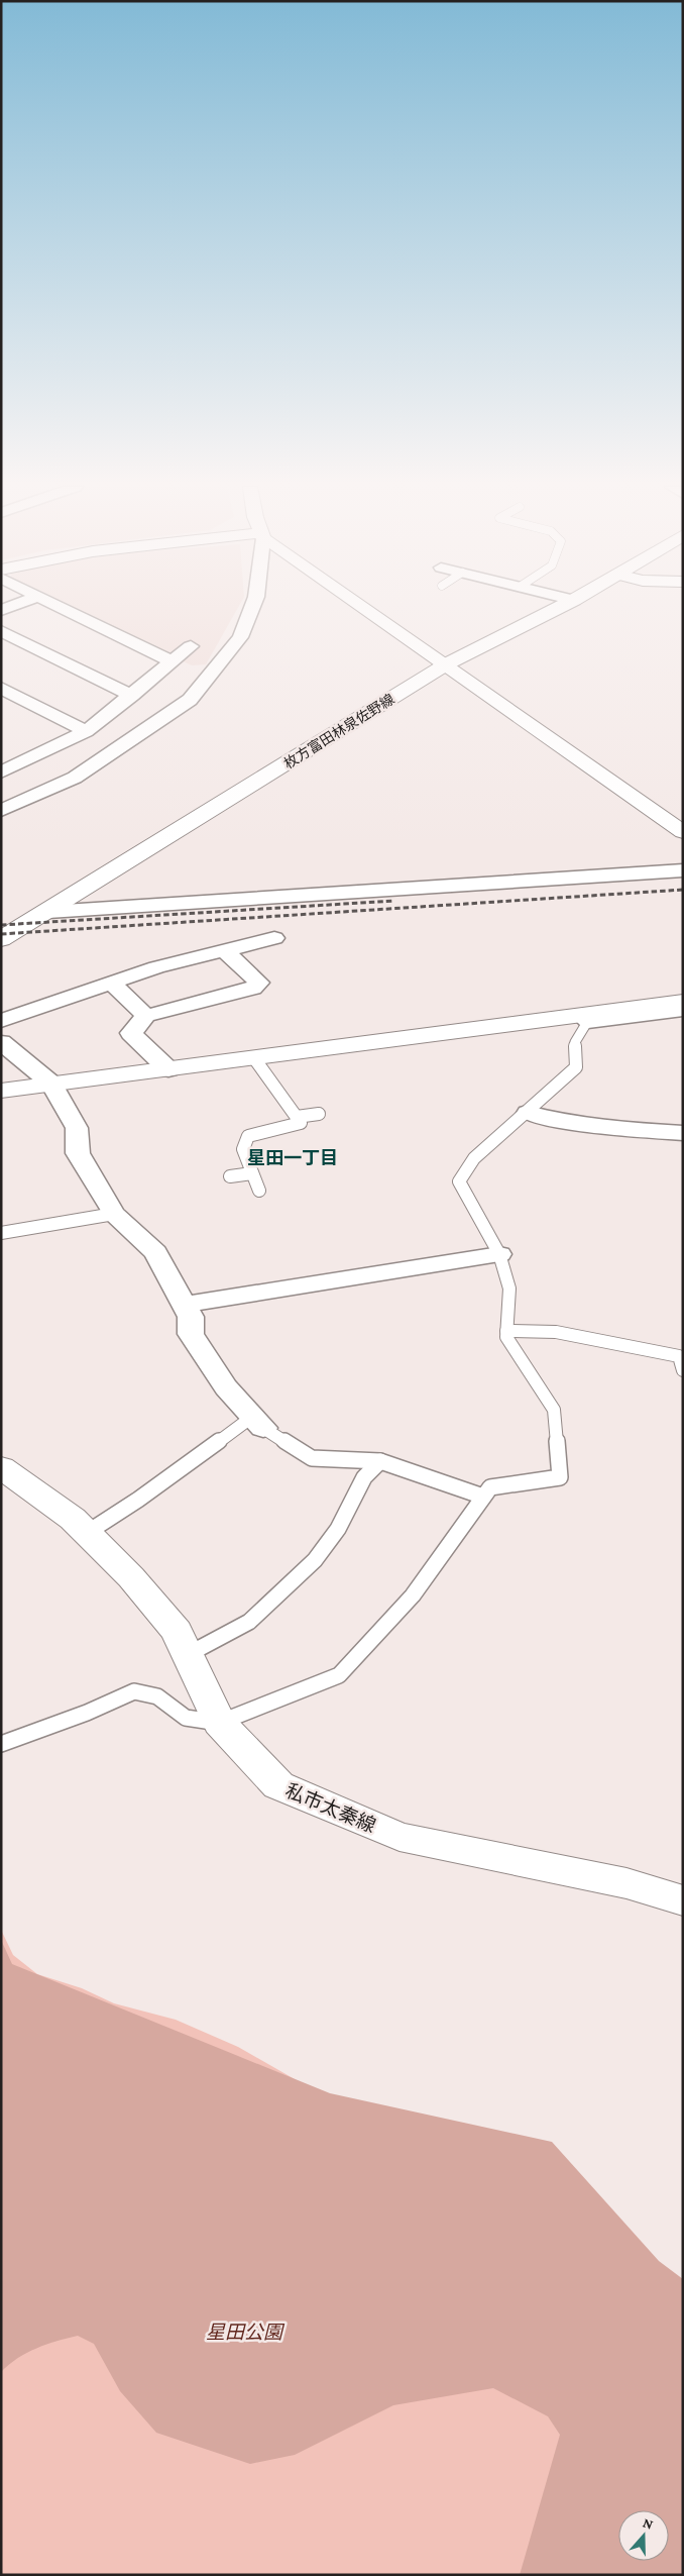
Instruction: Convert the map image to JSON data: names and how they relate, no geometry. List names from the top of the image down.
{
  "streets": {
    "street": ["枚方富田林泉佐野線", "私市太秦線"]
  },
  "districts": ["星田一丁目"],
  "parks": ["星田公園"],
  "north": "top"
}
